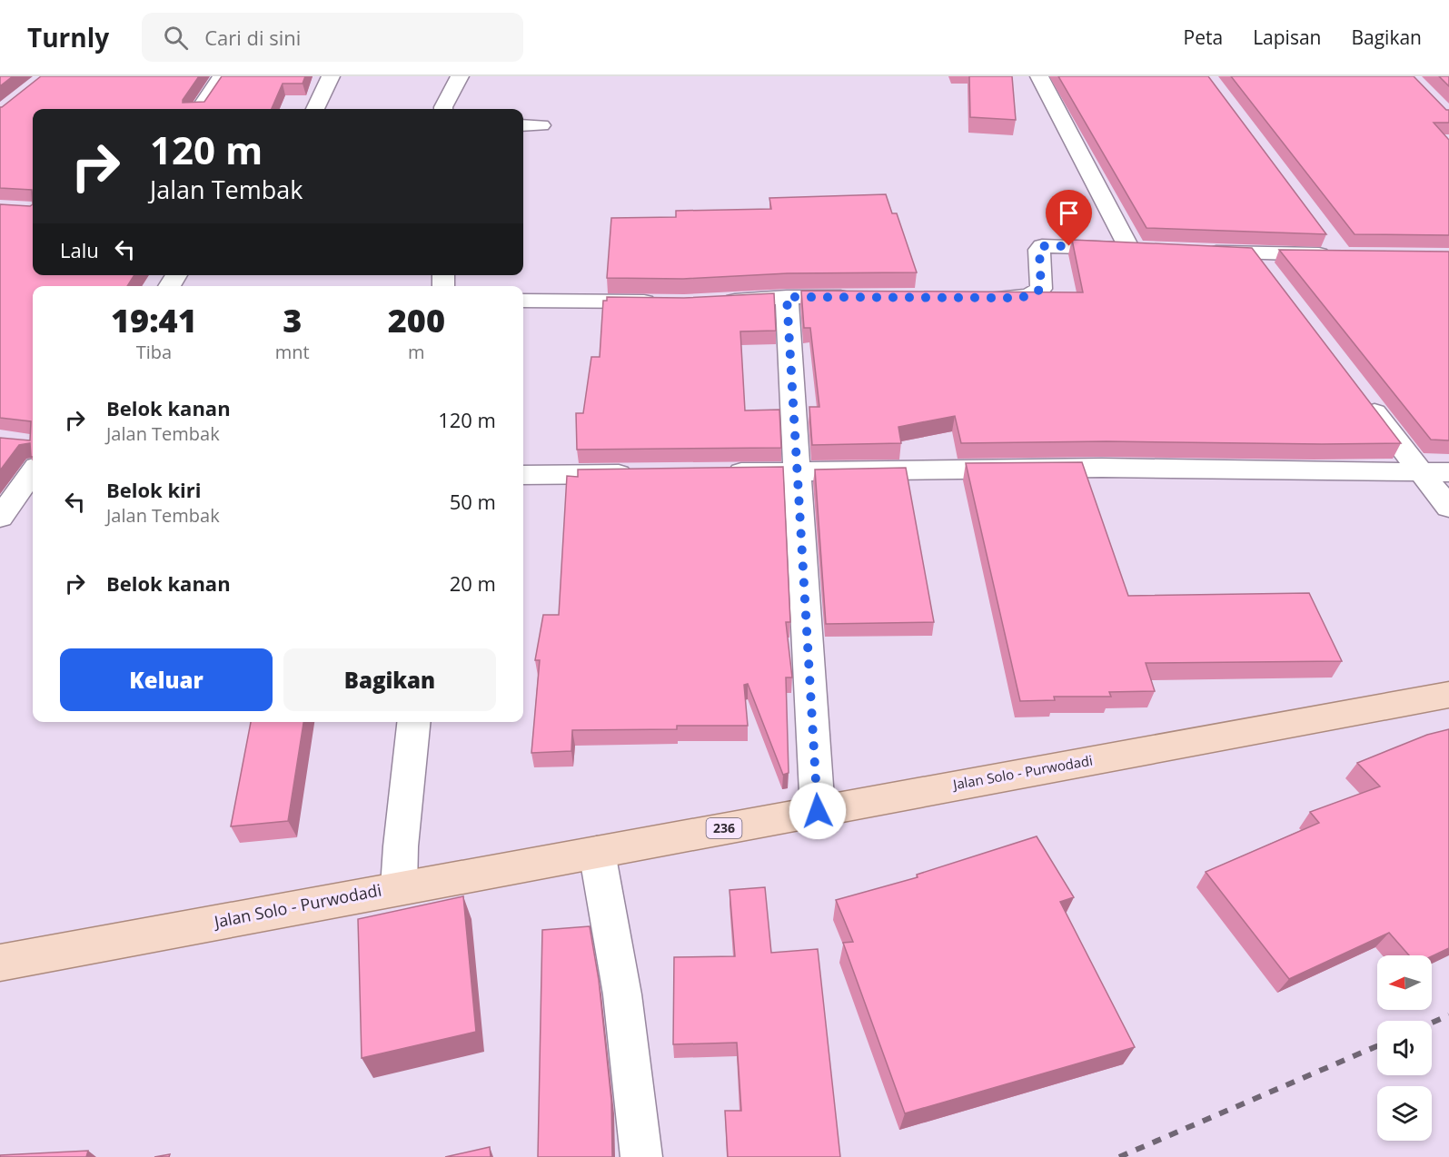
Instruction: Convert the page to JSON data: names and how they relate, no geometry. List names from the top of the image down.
{
  "streets": {
    "main road": ["Jalan Solo - Purwodadi", "236"]
  },
  "north": "left",
  "page": {
    "header": "Turnly",
    "search": "Cari di sini",
    "nav": ["Peta", "Lapisan", "Bagikan"],
    "turn": ["120 m", "Jalan Tembak"],
    "then": "Lalu",
    "eta": [
      "19:41",
      "Tiba",
      "3",
      "mnt",
      "200",
      "m"
    ],
    "list": [
      {
        "name": "Belok kanan",
        "note": "Jalan Tembak",
        "value": "120 m"
      },
      {
        "name": "Belok kiri",
        "note": "Jalan Tembak",
        "value": "50 m"
      },
      {
        "name": "Belok kanan",
        "value": "20 m"
      }
    ],
    "buttons": ["Keluar", "Bagikan"]
  }
}
